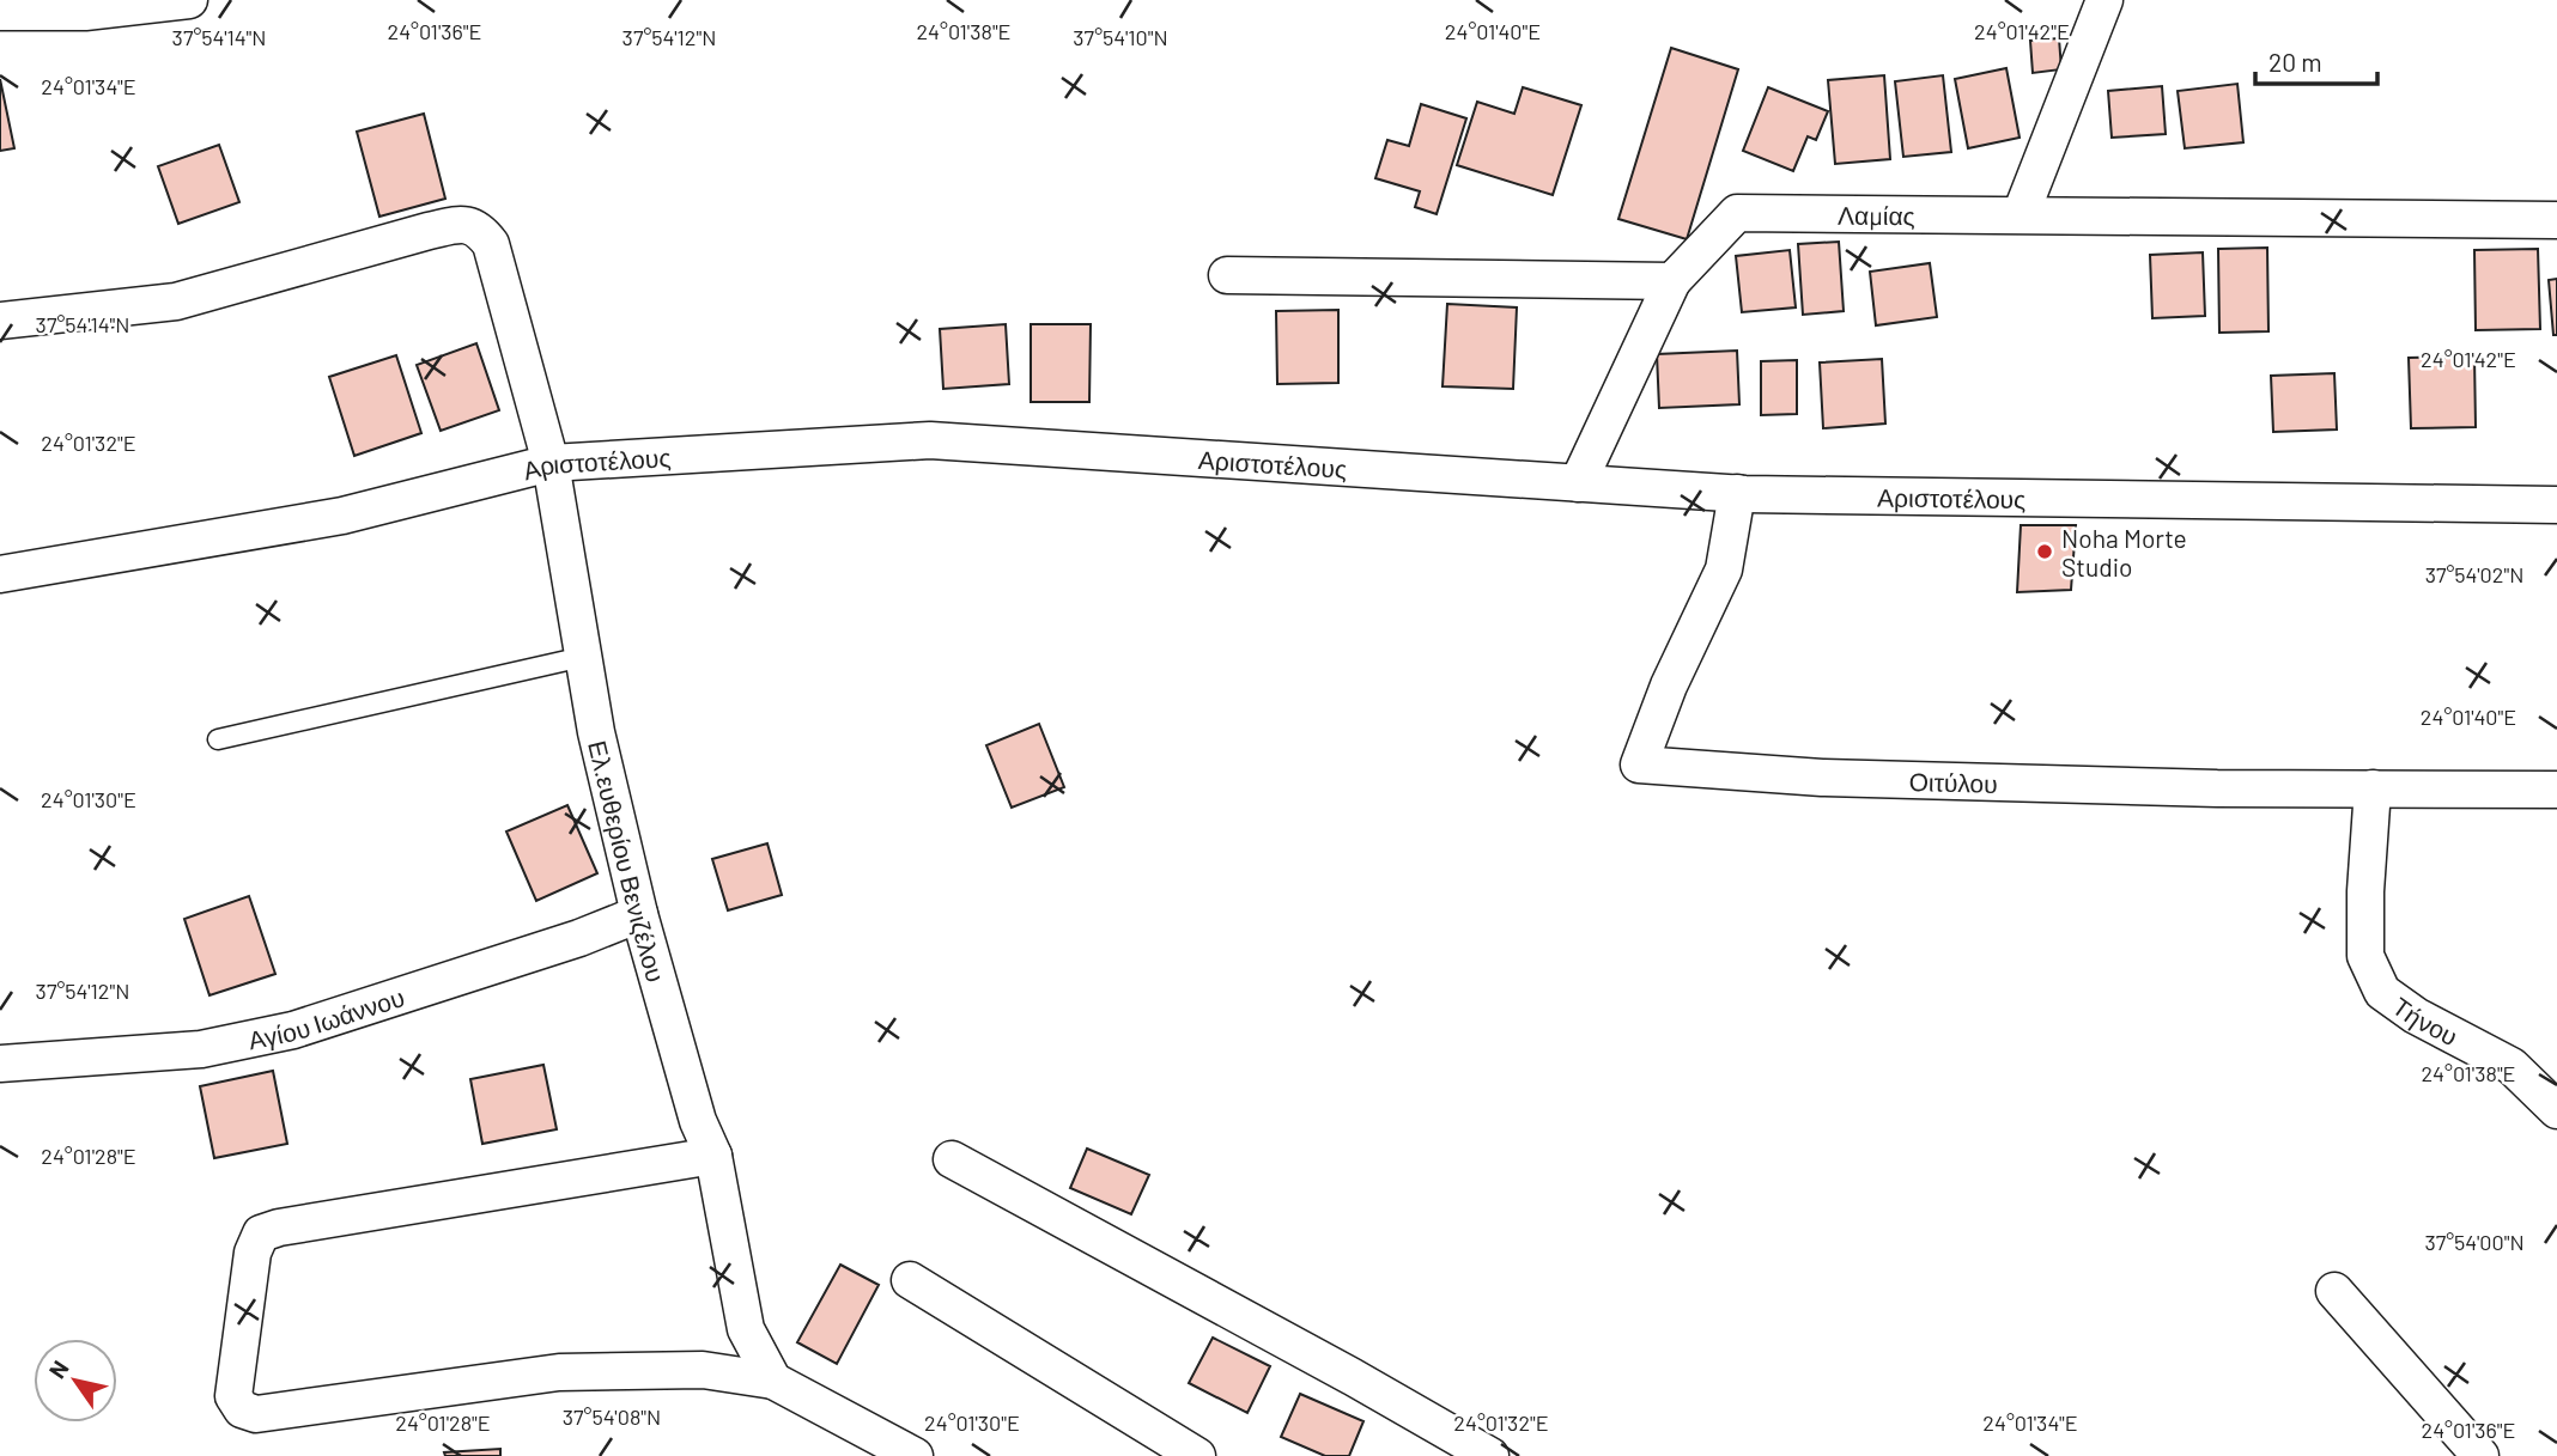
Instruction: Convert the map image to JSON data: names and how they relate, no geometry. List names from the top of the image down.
{
  "streets": {
    "street": [
      "Λαμίας",
      "Αριστοτέλους",
      "Οιτύλου",
      "Ελ.ευθερίου Βενιζέλου",
      "Αγίου Ιωάννου",
      "Τήνου"
    ]
  },
  "crossings": [
    ["Λαμίας", "Αριστοτέλους"],
    ["Αριστοτέλους", "Οιτύλου"],
    ["Αριστοτέλους", "Ελ.ευθερίου Βενιζέλου"],
    ["Οιτύλου", "Τήνου"],
    ["Ελ.ευθερίου Βενιζέλου", "Αγίου Ιωάννου"]
  ],
  "places": ["Noha Morte Studio"],
  "scale_bar": "20 m",
  "north": "top left",
  "coordinates": [
    "24°01'36\"E",
    "24°01'38\"E",
    "24°01'40\"E",
    "24°01'42\"E",
    "37°54'14\"N",
    "37°54'12\"N",
    "37°54'10\"N",
    "24°01'34\"E",
    "24°01'32\"E",
    "37°54'02\"N",
    "24°01'30\"E",
    "24°01'28\"E",
    "37°54'00\"N",
    "37°54'08\"N"
  ]
}
